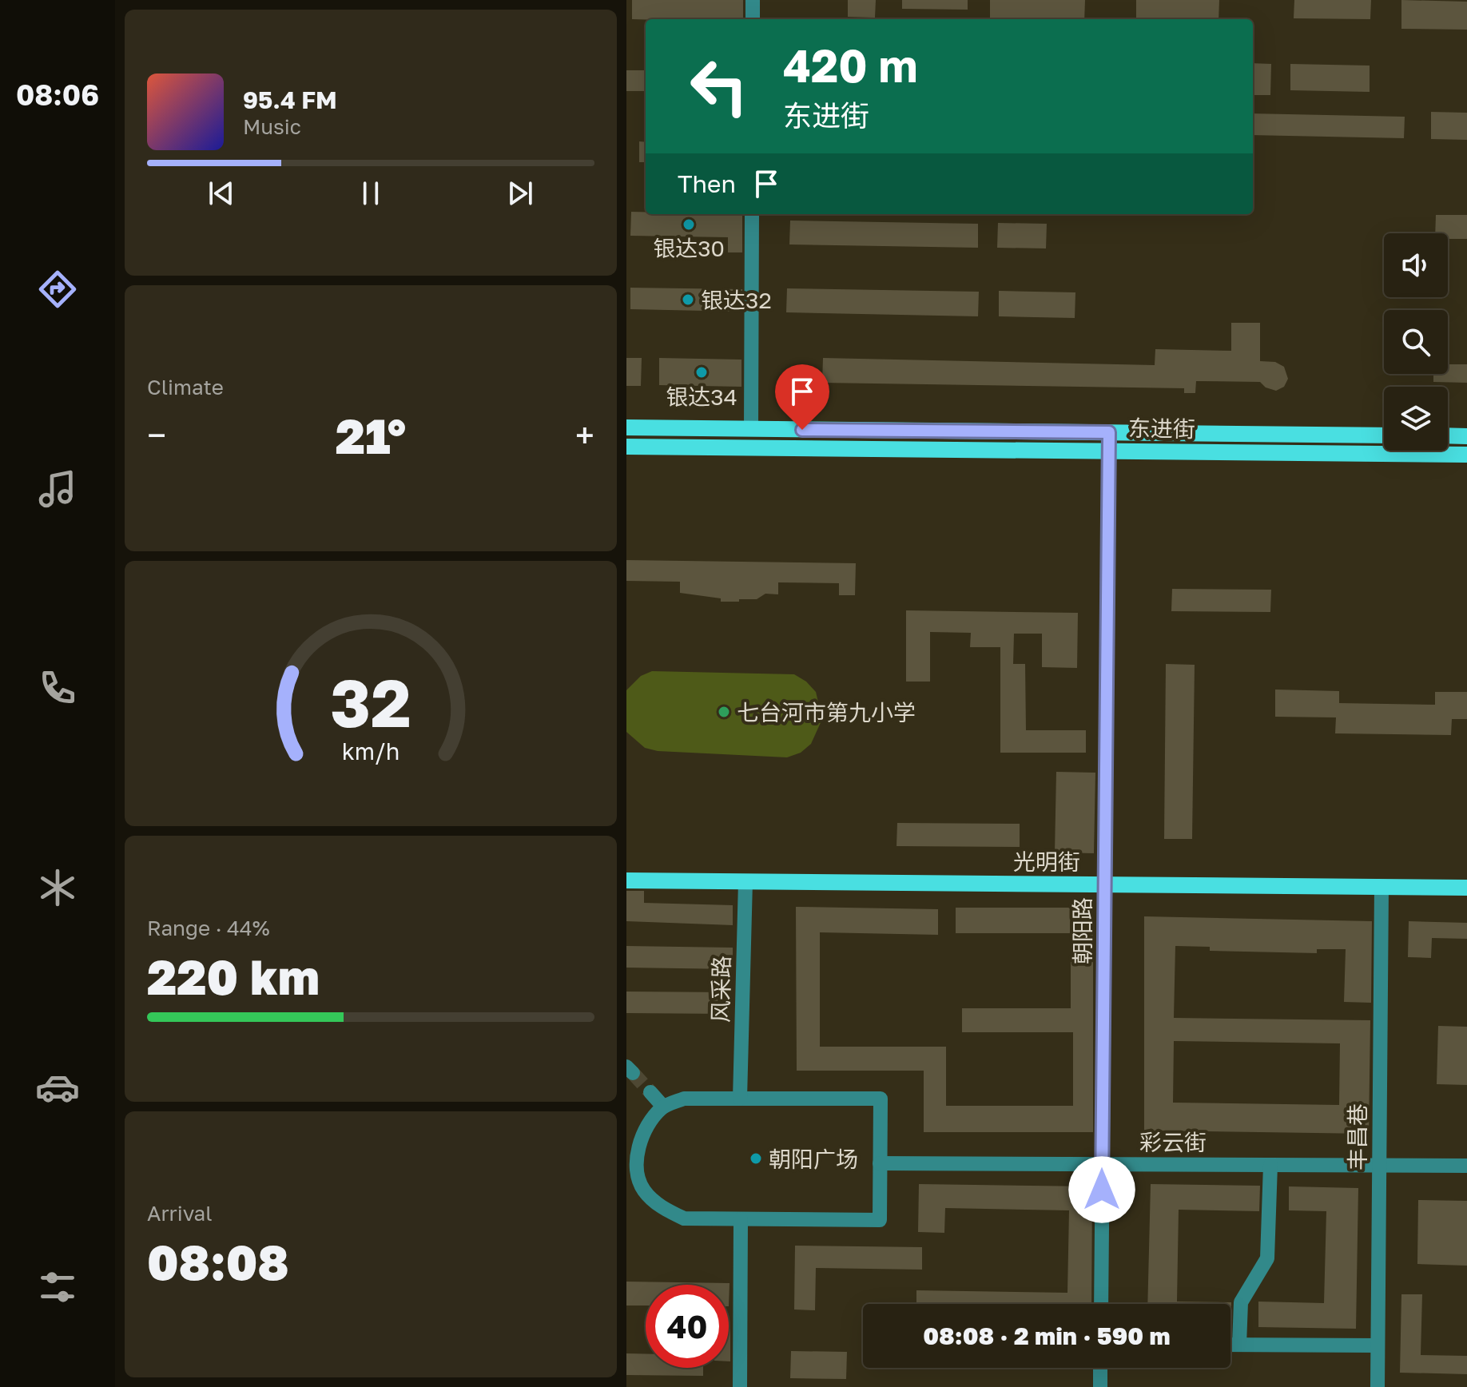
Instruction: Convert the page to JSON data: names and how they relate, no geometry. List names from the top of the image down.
{
  "streets": {
    "main road": ["东进街", "光明街"],
    "street": [
      "朝阳路",
      "风采路",
      "丰昌巷",
      "彩云街"
    ]
  },
  "crossings": [
    ["东进街", "朝阳路"],
    ["光明街", "朝阳路"],
    ["光明街", "风采路"],
    ["光明街", "丰昌巷"],
    ["朝阳路", "彩云街"],
    ["丰昌巷", "彩云街"]
  ],
  "places": [
    "银达30",
    "银达32",
    "银达34",
    "七台河市第九小学",
    "朝阳广场"
  ],
  "page": {
    "tabs": "08:06",
    "turn": ["420 m", "东进街"],
    "song": ["95.4 FM", "Music"],
    "then": "Then",
    "tile": [
      "Climate",
      ["Range · 44%", "220 km"],
      ["Arrival", "08:08"]
    ],
    "heat": ["−", "21°", "+"],
    "limit": "40",
    "trip": "08:08 · 2 min · 590 m",
    "gauge": ["32", "km/h"]
  }
}
